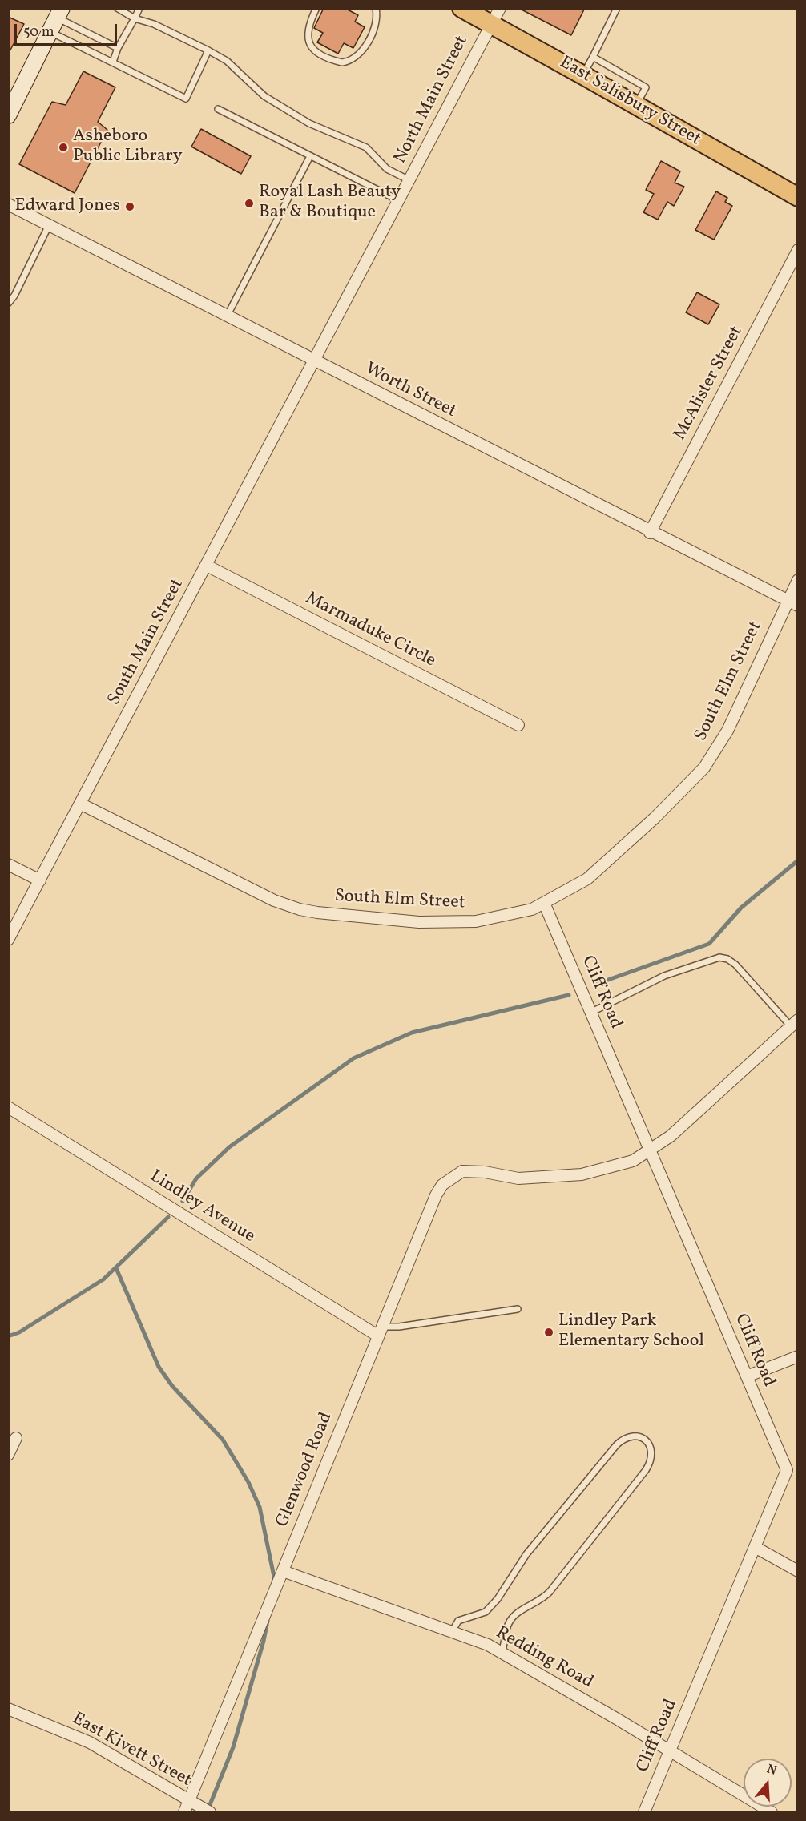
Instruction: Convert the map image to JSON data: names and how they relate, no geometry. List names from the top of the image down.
{
  "streets": {
    "main road": ["East Salisbury Street"],
    "street": [
      "North Main Street",
      "McAlister Street",
      "Worth Street",
      "Marmaduke Circle",
      "South Main Street",
      "South Elm Street",
      "Cliff Road",
      "Lindley Avenue",
      "Glenwood Road",
      "Redding Road",
      "East Kivett Street"
    ]
  },
  "crossings": [
    ["North Main Street", "East Salisbury Street"],
    ["North Main Street", "Worth Street"],
    ["North Main Street", "South Main Street"],
    ["McAlister Street", "Worth Street"],
    ["Worth Street", "South Main Street"],
    ["Worth Street", "South Elm Street"],
    ["Marmaduke Circle", "South Main Street"],
    ["South Main Street", "South Elm Street"],
    ["South Elm Street", "Cliff Road"],
    ["Cliff Road", "Glenwood Road"],
    ["Cliff Road", "Redding Road"],
    ["Lindley Avenue", "Glenwood Road"],
    ["Glenwood Road", "Redding Road"],
    ["Glenwood Road", "East Kivett Street"]
  ],
  "places": [
    "Asheboro Public Library",
    "Royal Lash Beauty Bar & Boutique",
    "Edward Jones",
    "Lindley Park Elementary School"
  ],
  "scale_bar": "50 m",
  "north": "top"
}
